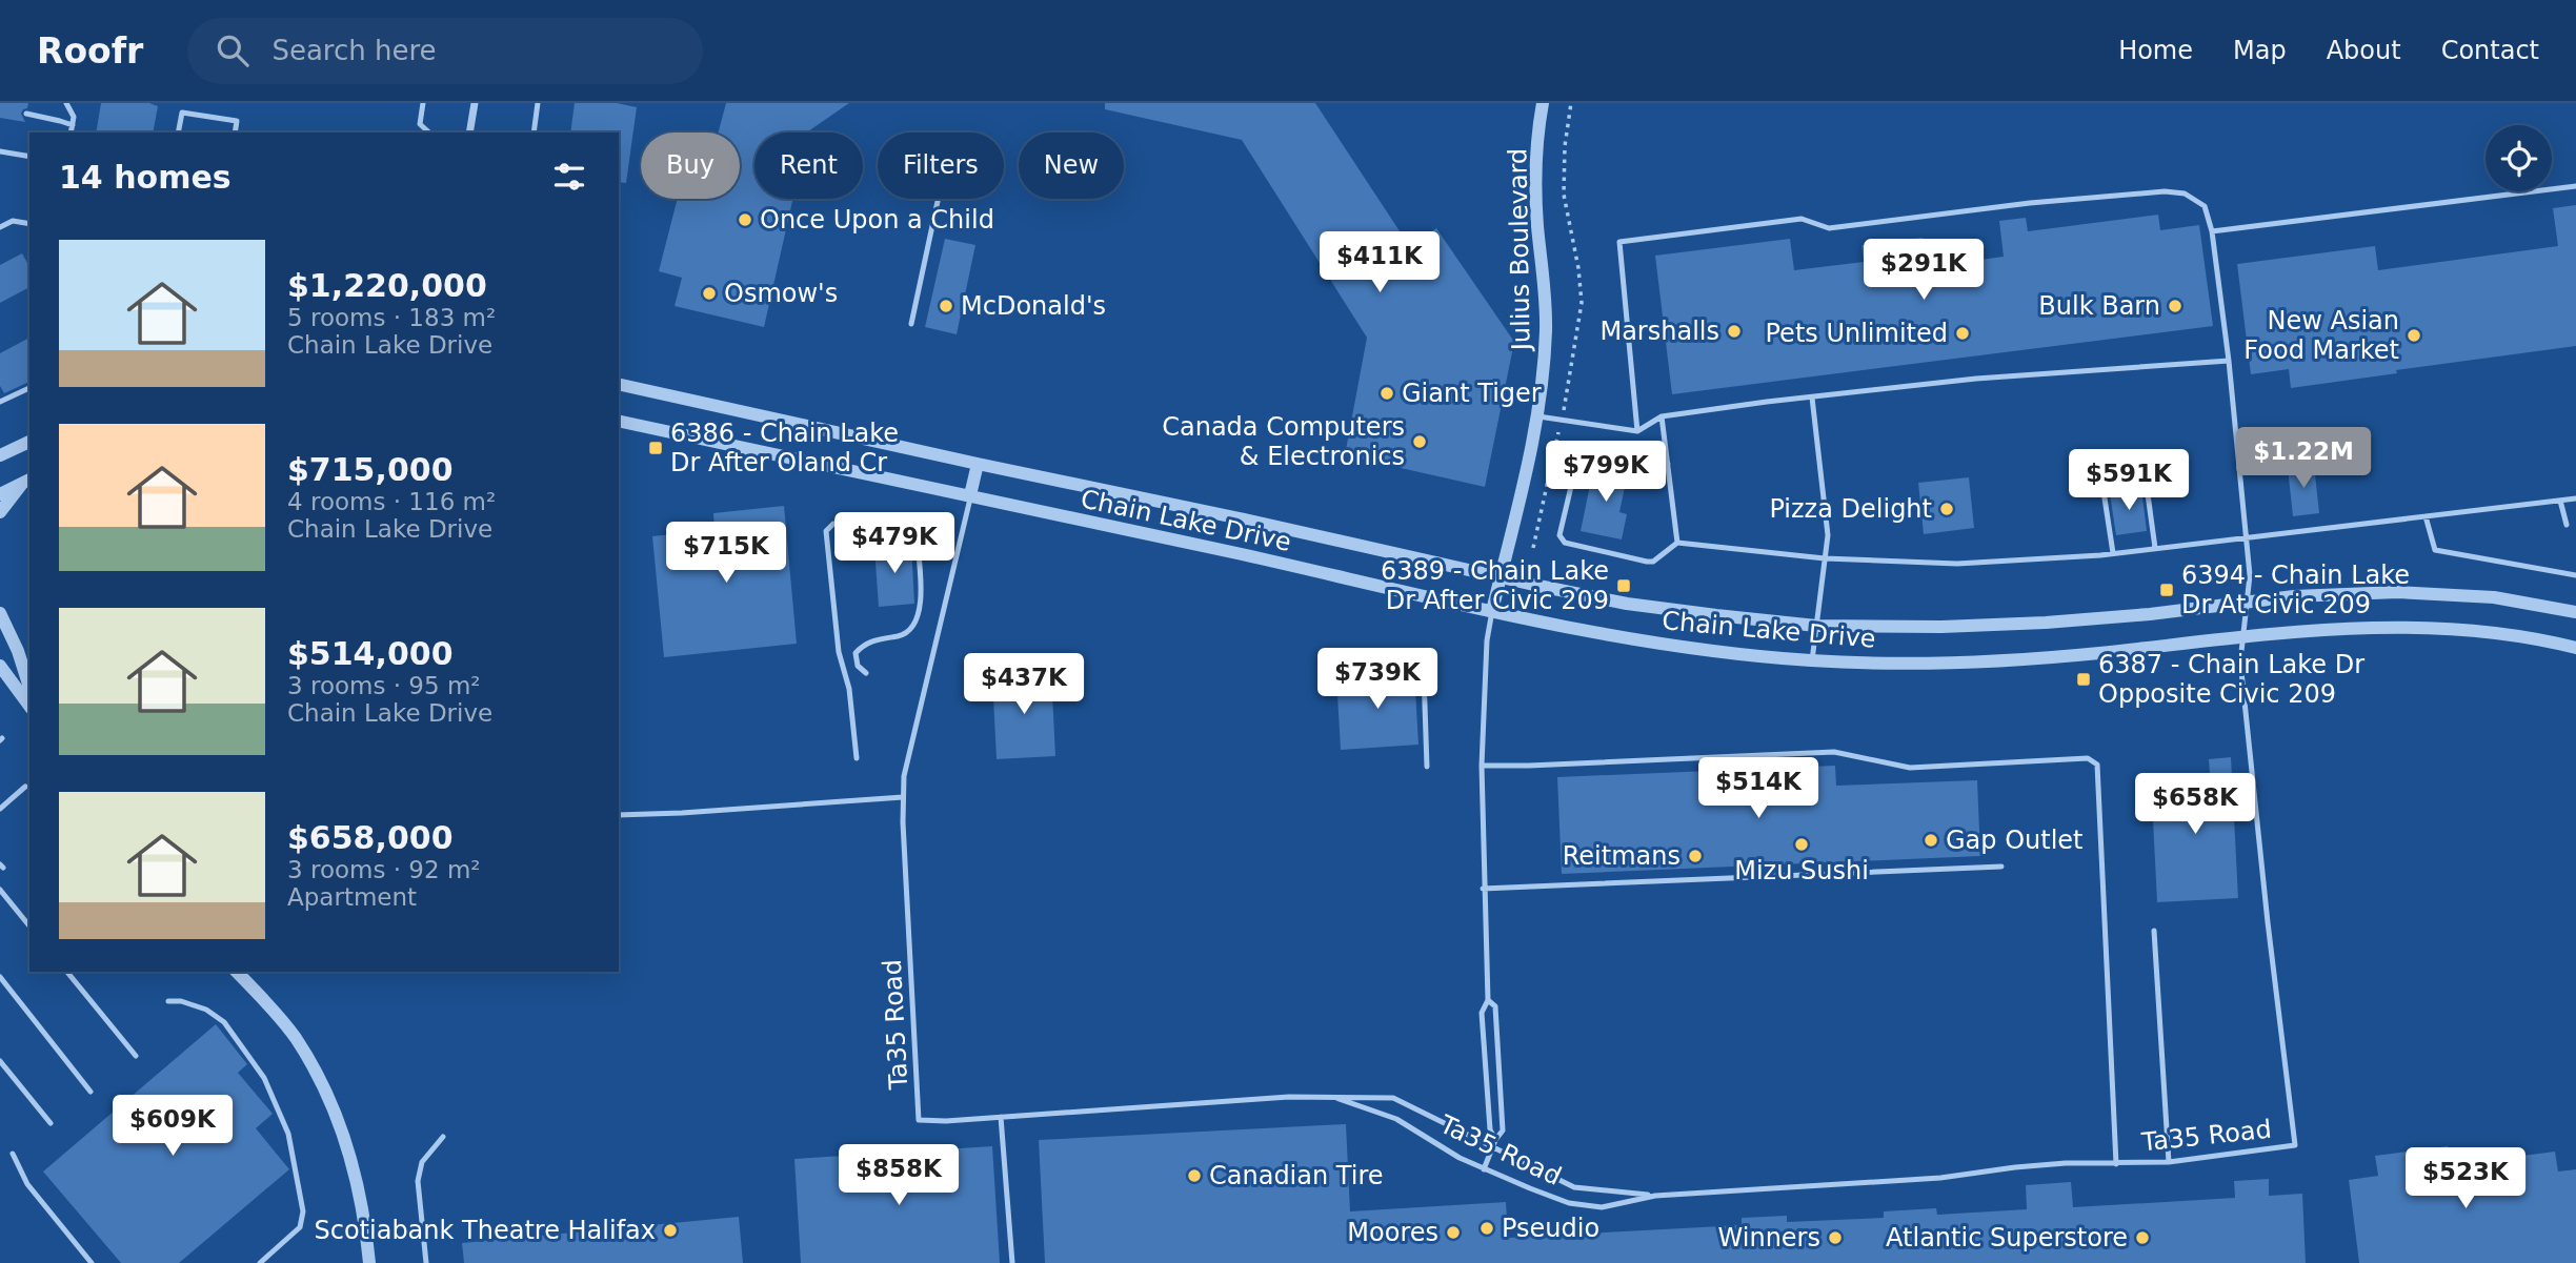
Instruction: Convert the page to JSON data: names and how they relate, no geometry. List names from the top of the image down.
{
  "streets": {
    "street": ["Julius Boulevard", "Chain Lake Drive"],
    "lane": ["Ta35 Road"]
  },
  "crossings": [
    ["Julius Boulevard", "Chain Lake Drive"],
    ["Chain Lake Drive", "Ta35 Road"]
  ],
  "places": {
    "other": [
      "Once Upon a Child",
      "Osmow's",
      "McDonald's",
      "Bulk Barn",
      "Marshalls",
      "Pets Unlimited",
      "New Asian Food Market",
      "Giant Tiger",
      "Canada Computers & Electronics",
      "Pizza Delight",
      "Gap Outlet",
      "Mizu Sushi",
      "Reitmans",
      "Canadian Tire",
      "Pseudio",
      "Scotiabank Theatre Halifax",
      "Moores",
      "Winners",
      "Atlantic Superstore"
    ],
    "transit": [
      "6386 - Chain Lake Dr After Oland Cr",
      "6389 - Chain Lake Dr After Civic 209",
      "6394 - Chain Lake Dr At Civic 209",
      "6387 - Chain Lake Dr Opposite Civic 209"
    ]
  },
  "page": {
    "header": "Roofr",
    "search": "Search here",
    "nav": [
      "Home",
      "Map",
      "About",
      "Contact"
    ],
    "chip": [
      "Buy",
      "Rent",
      "Filters",
      "New"
    ],
    "heading": "14 homes",
    "list": [
      {
        "name": "$1,220,000",
        "note": "5 rooms · 183 m² · Chain Lake Drive"
      },
      {
        "name": "$715,000",
        "note": "4 rooms · 116 m² · Chain Lake Drive"
      },
      {
        "name": "$514,000",
        "note": "3 rooms · 95 m² · Chain Lake Drive"
      },
      {
        "name": "$658,000",
        "note": "3 rooms · 92 m² · Apartment"
      }
    ],
    "price": [
      "$411K",
      "$291K",
      "$1.22M",
      "$799K",
      "$591K",
      "$479K",
      "$715K",
      "$739K",
      "$437K",
      "$514K",
      "$658K",
      "$609K",
      "$858K",
      "$523K"
    ]
  }
}
